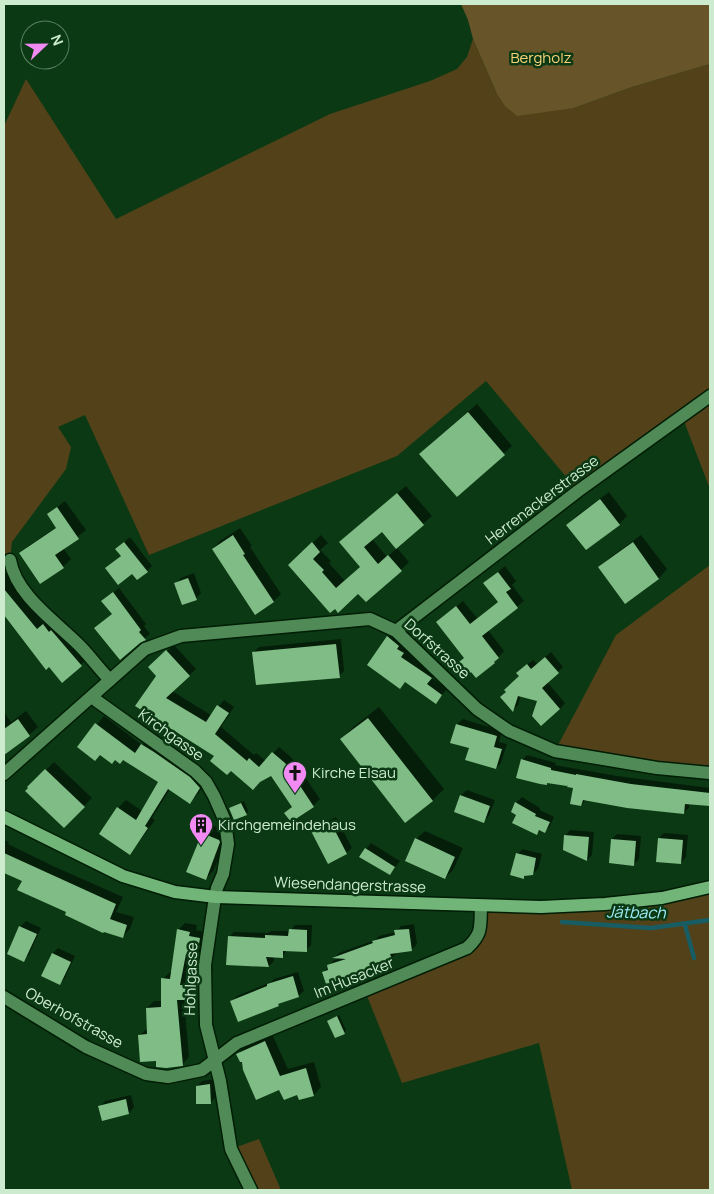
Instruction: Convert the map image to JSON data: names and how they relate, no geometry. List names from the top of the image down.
{
  "streets": {
    "main road": ["Wiesendangerstrasse"],
    "street": [
      "Herrenackerstrasse",
      "Dorfstrasse",
      "Kirchgasse",
      "Im Husacker",
      "Hohlgasse",
      "Oberhofstrasse"
    ]
  },
  "crossings": [
    ["Herrenackerstrasse", "Dorfstrasse"],
    ["Dorfstrasse", "Kirchgasse"],
    ["Kirchgasse", "Wiesendangerstrasse"],
    ["Kirchgasse", "Hohlgasse"],
    ["Wiesendangerstrasse", "Im Husacker"],
    ["Wiesendangerstrasse", "Hohlgasse"],
    ["Im Husacker", "Hohlgasse"],
    ["Im Husacker", "Oberhofstrasse"],
    ["Hohlgasse", "Oberhofstrasse"]
  ],
  "water": ["Jätbach"],
  "parks": ["Bergholz"],
  "places": {
    "church": ["Kirche Elsau"],
    "building": ["Kirchgemeindehaus"]
  },
  "north": "right"
}
